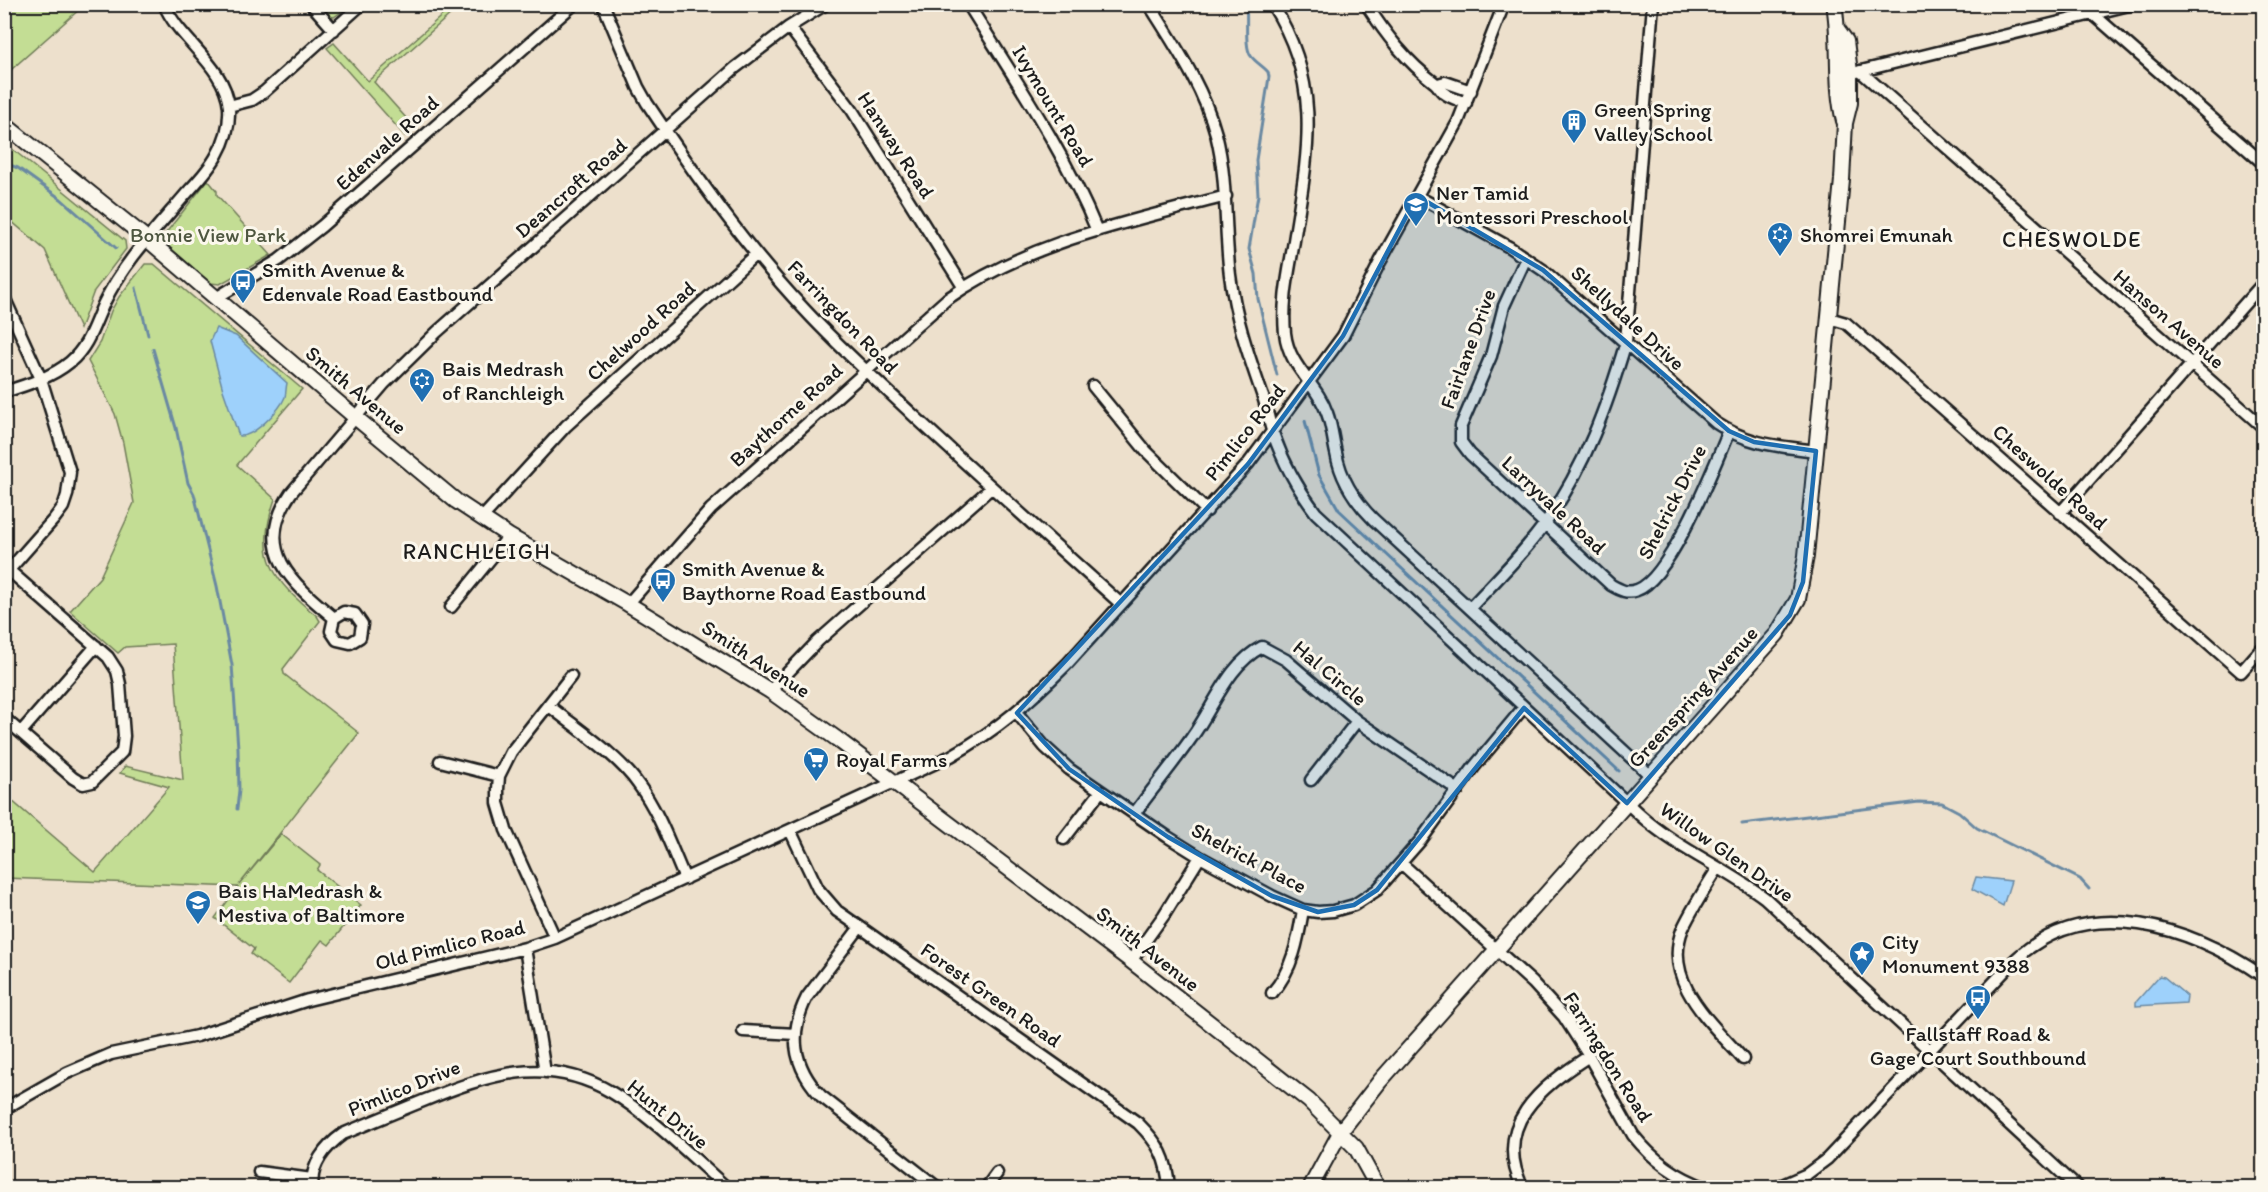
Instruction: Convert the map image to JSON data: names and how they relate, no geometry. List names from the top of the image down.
{
  "streets": {
    "main road": ["Smith Avenue", "Greenspring Avenue"],
    "street": [
      "Ivymount Road",
      "Edenvale Road",
      "Hanway Road",
      "Deancroft Road",
      "Farringdon Road",
      "Shellydale Drive",
      "Hanson Avenue",
      "Chelwood Road",
      "Fairlane Drive",
      "Baythorne Road",
      "Pimlico Road",
      "Cheswolde Road",
      "Shelrick Drive",
      "Larryvale Road",
      "Hal Circle",
      "Willow Glen Drive",
      "Shelrick Place",
      "Old Pimlico Road",
      "Forest Green Road",
      "Pimlico Drive",
      "Hunt Drive"
    ]
  },
  "crossings": [
    ["Ivymount Road", "Baythorne Road"],
    ["Edenvale Road", "Smith Avenue"],
    ["Hanway Road", "Deancroft Road"],
    ["Hanway Road", "Baythorne Road"],
    ["Deancroft Road", "Farringdon Road"],
    ["Deancroft Road", "Smith Avenue"],
    ["Farringdon Road", "Chelwood Road"],
    ["Farringdon Road", "Baythorne Road"],
    ["Farringdon Road", "Pimlico Road"],
    ["Farringdon Road", "Greenspring Avenue"],
    ["Farringdon Road", "Shelrick Place"],
    ["Shellydale Drive", "Fairlane Drive"],
    ["Shellydale Drive", "Pimlico Road"],
    ["Shellydale Drive", "Shelrick Drive"],
    ["Shellydale Drive", "Greenspring Avenue"],
    ["Hanson Avenue", "Greenspring Avenue"],
    ["Chelwood Road", "Smith Avenue"],
    ["Fairlane Drive", "Larryvale Road"],
    ["Smith Avenue", "Baythorne Road"],
    ["Smith Avenue", "Pimlico Road"],
    ["Smith Avenue", "Greenspring Avenue"],
    ["Smith Avenue", "Old Pimlico Road"],
    ["Baythorne Road", "Willow Glen Drive"],
    ["Pimlico Road", "Willow Glen Drive"],
    ["Pimlico Road", "Shelrick Place"],
    ["Pimlico Road", "Old Pimlico Road"],
    ["Cheswolde Road", "Greenspring Avenue"],
    ["Shelrick Drive", "Larryvale Road"],
    ["Hal Circle", "Shelrick Place"],
    ["Greenspring Avenue", "Willow Glen Drive"],
    ["Willow Glen Drive", "Shelrick Place"],
    ["Old Pimlico Road", "Forest Green Road"],
    ["Pimlico Drive", "Hunt Drive"]
  ],
  "districts": ["CHESWOLDE", "RANCHLEIGH"],
  "parks": ["Bonnie View Park"],
  "places": {
    "building": ["Green Spring Valley School"],
    "school or university": ["Ner Tamid Montessori Preschool", "Bais HaMedrash & Mestiva of Baltimore"],
    "synagogue": ["Shomrei Emunah", "Bais Medrash of Ranchleigh"],
    "bus stop": ["Smith Avenue & Edenvale Road Eastbound", "Smith Avenue & Baythorne Road Eastbound", "Fallstaff Road & Gage Court Southbound"],
    "supermarket": ["Royal Farms"],
    "place": ["City Monument 9388"]
  }
}
